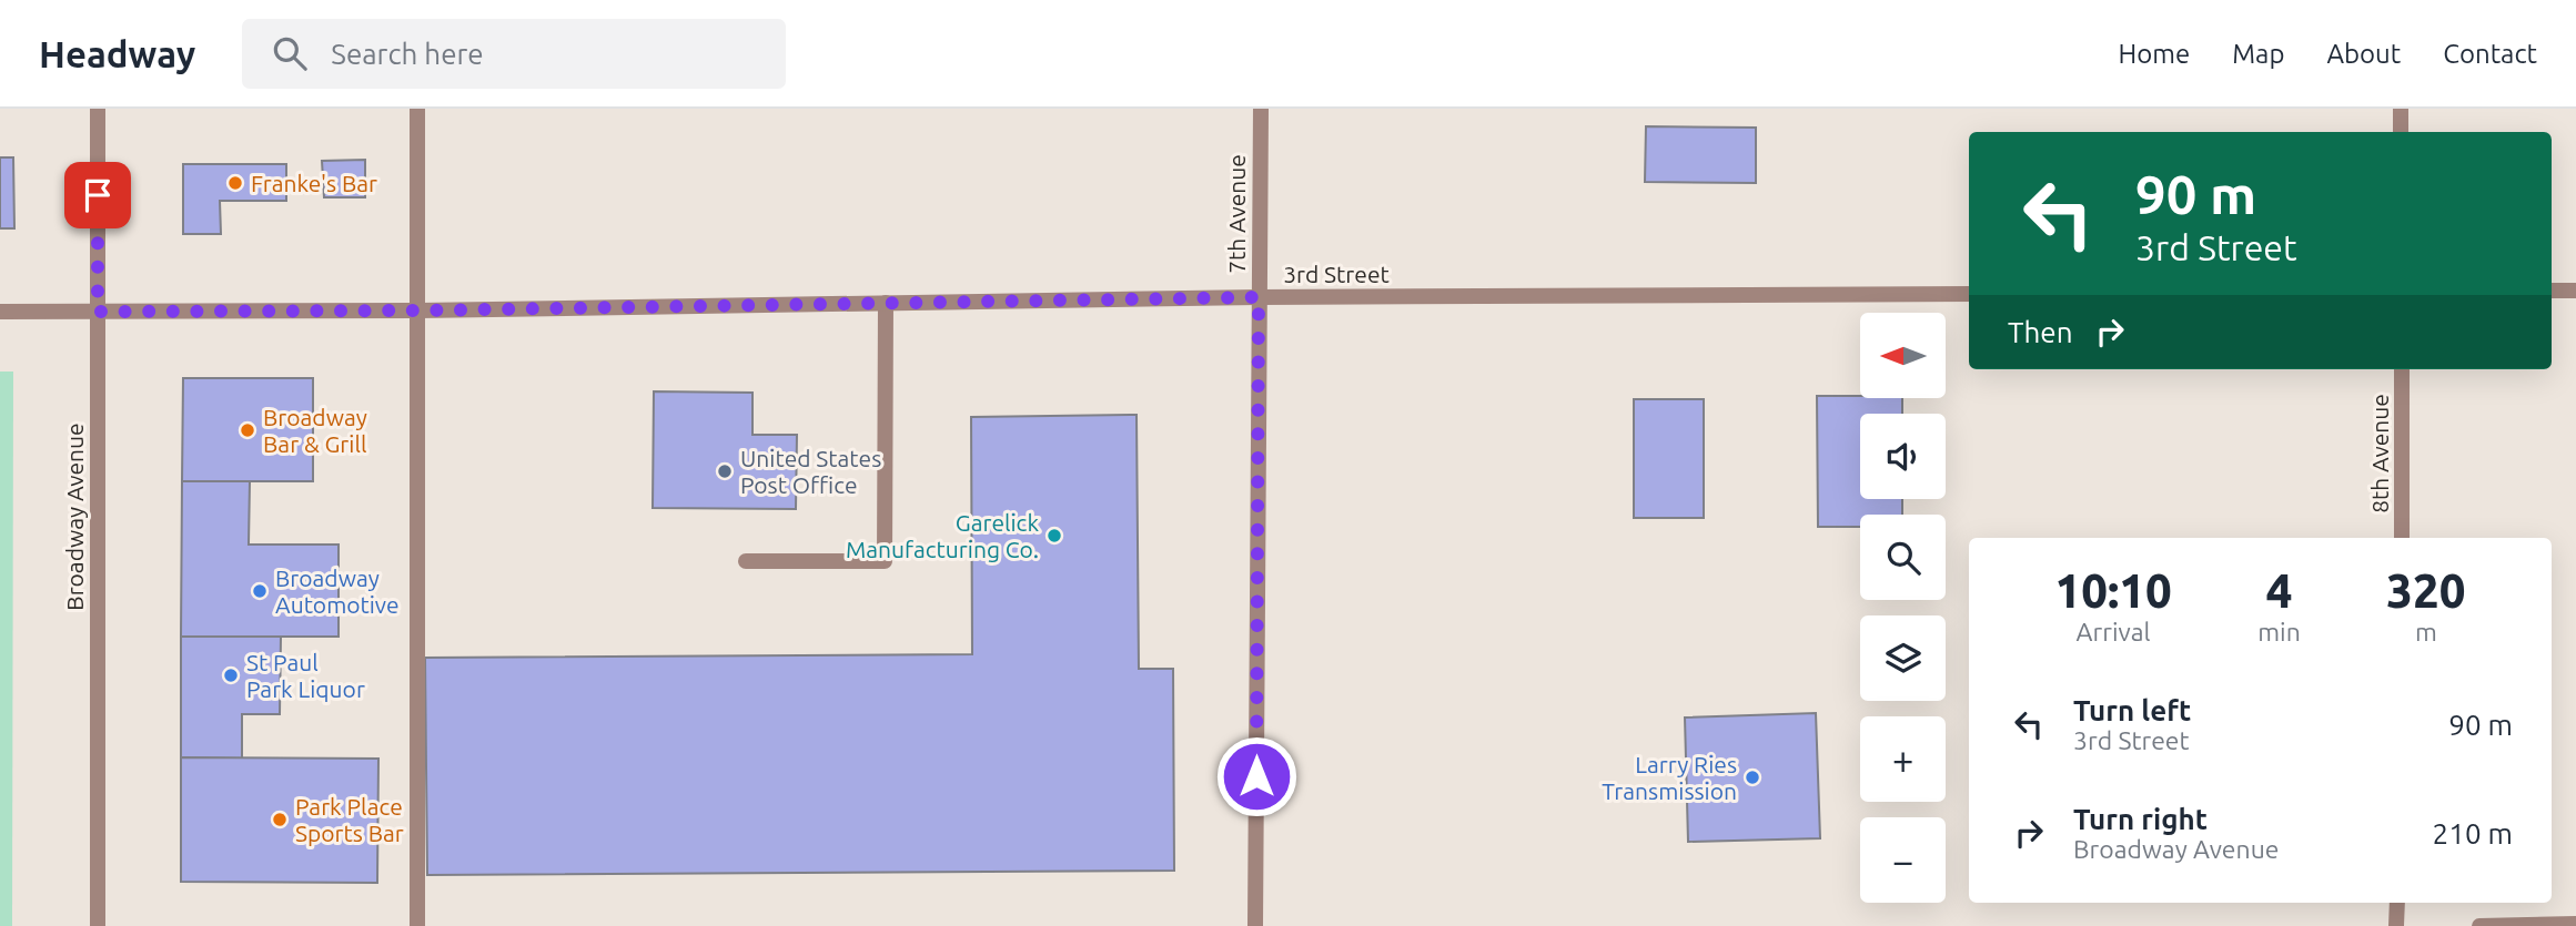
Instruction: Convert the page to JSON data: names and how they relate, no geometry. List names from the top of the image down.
{
  "streets": {
    "street": [
      "7th Avenue",
      "3rd Street",
      "8th Avenue",
      "Broadway Avenue"
    ]
  },
  "crossings": [
    ["7th Avenue", "3rd Street"],
    ["3rd Street", "Broadway Avenue"]
  ],
  "places": [
    "Franke's Bar",
    "Broadway Bar & Grill",
    "United States Post Office",
    "Garelick Manufacturing Co.",
    "Broadway Automotive",
    "St Paul Park Liquor",
    "Larry Ries Transmission",
    "Park Place Sports Bar"
  ],
  "north": "left",
  "page": {
    "header": "Headway",
    "search": "Search here",
    "nav": [
      "Home",
      "Map",
      "About",
      "Contact"
    ],
    "turn": ["90 m", "3rd Street"],
    "then": "Then",
    "map_buttons": ["+", "−"],
    "eta": [
      "10:10",
      "Arrival",
      "4",
      "min",
      "320",
      "m"
    ],
    "list": [
      {
        "name": "Turn left",
        "note": "3rd Street",
        "value": "90 m"
      },
      {
        "name": "Turn right",
        "note": "Broadway Avenue",
        "value": "210 m"
      }
    ]
  }
}
